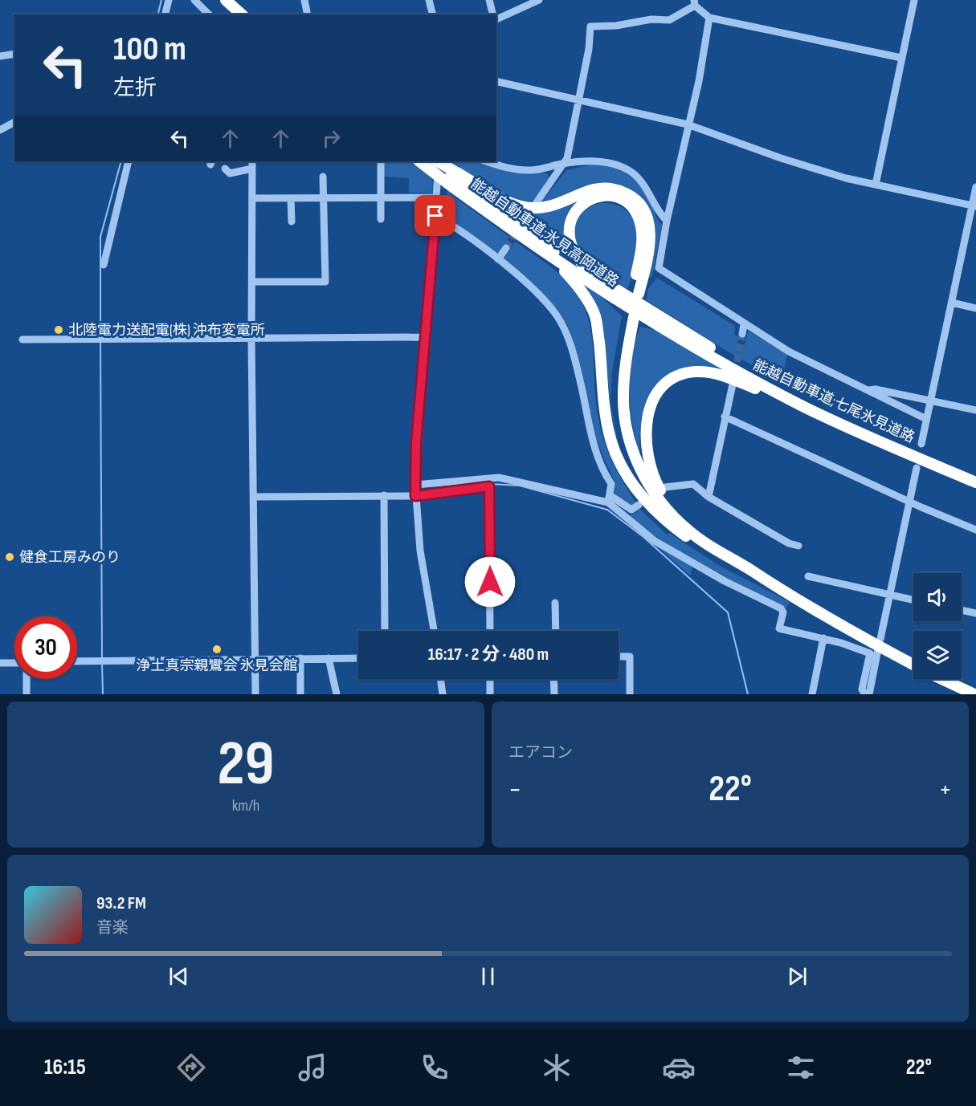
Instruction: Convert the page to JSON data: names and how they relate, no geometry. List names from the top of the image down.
{
  "streets": {
    "highway": ["能越自動車道;氷見高岡道路", "能越自動車道;七尾氷見道路"]
  },
  "crossings": [
    ["能越自動車道;氷見高岡道路", "能越自動車道;七尾氷見道路"]
  ],
  "places": ["北陸電力送配電(株) 沖布変電所", "健食工房みのり", "浄土真宗親鸞会 氷見会館"],
  "page": {
    "turn": ["100 m", "左折"],
    "limit": "30",
    "trip": "16:17 · 2 分 · 480 m",
    "tile": [
      ["29", "km/h"],
      "エアコン"
    ],
    "heat": ["−", "22°", "+"],
    "song": ["93.2 FM", "音楽"],
    "tabs": ["16:15", "22°"]
  }
}
